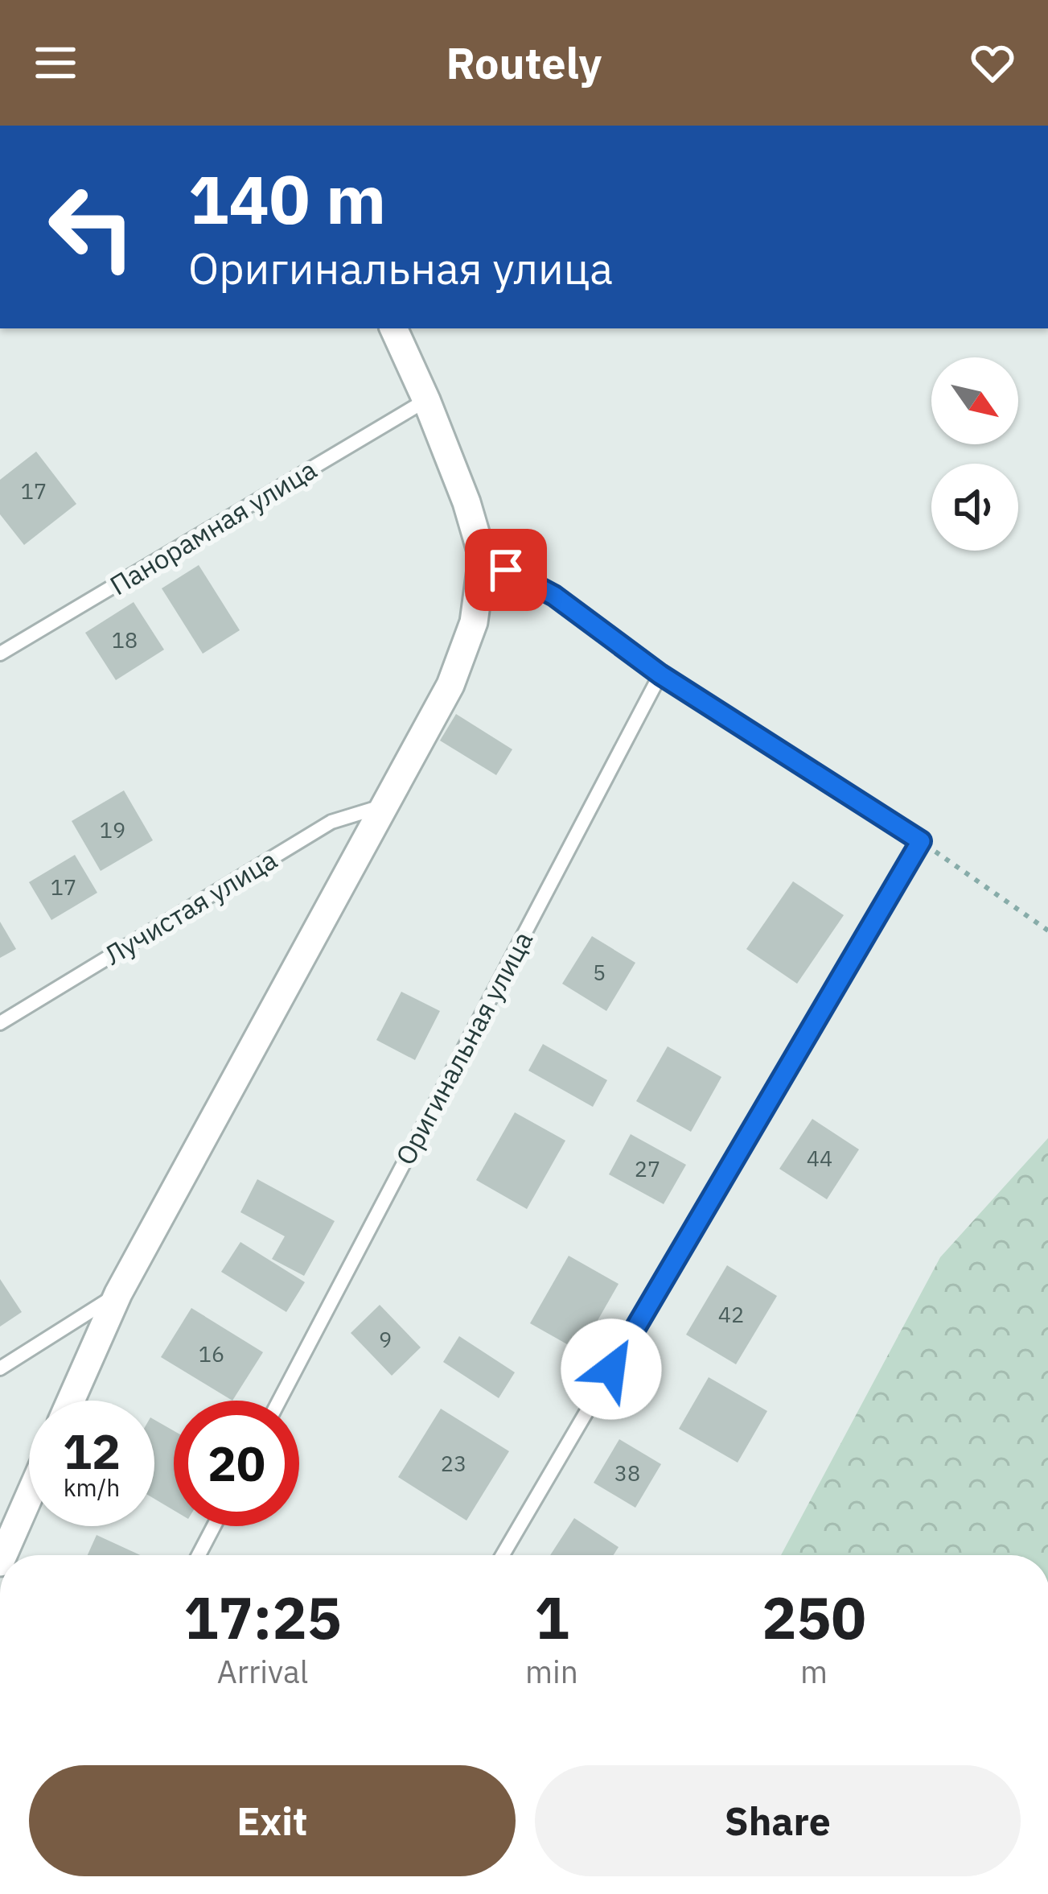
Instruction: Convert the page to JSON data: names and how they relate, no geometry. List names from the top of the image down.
{
  "streets": {
    "lane": ["Панорамная улица", "Лучистая улица", "Оригинальная улица"]
  },
  "house_numbers": [
    "17",
    "18",
    "19",
    "17",
    "5",
    "44",
    "27",
    "42",
    "9",
    "16",
    "23",
    "38"
  ],
  "north": "bottom right",
  "page": {
    "header": "Routely",
    "turn": ["140 m", "Оригинальная улица"],
    "speed": "12 km/h",
    "limit": "20",
    "eta": [
      "17:25",
      "Arrival",
      "1",
      "min",
      "250",
      "m"
    ],
    "buttons": ["Exit", "Share"]
  }
}
